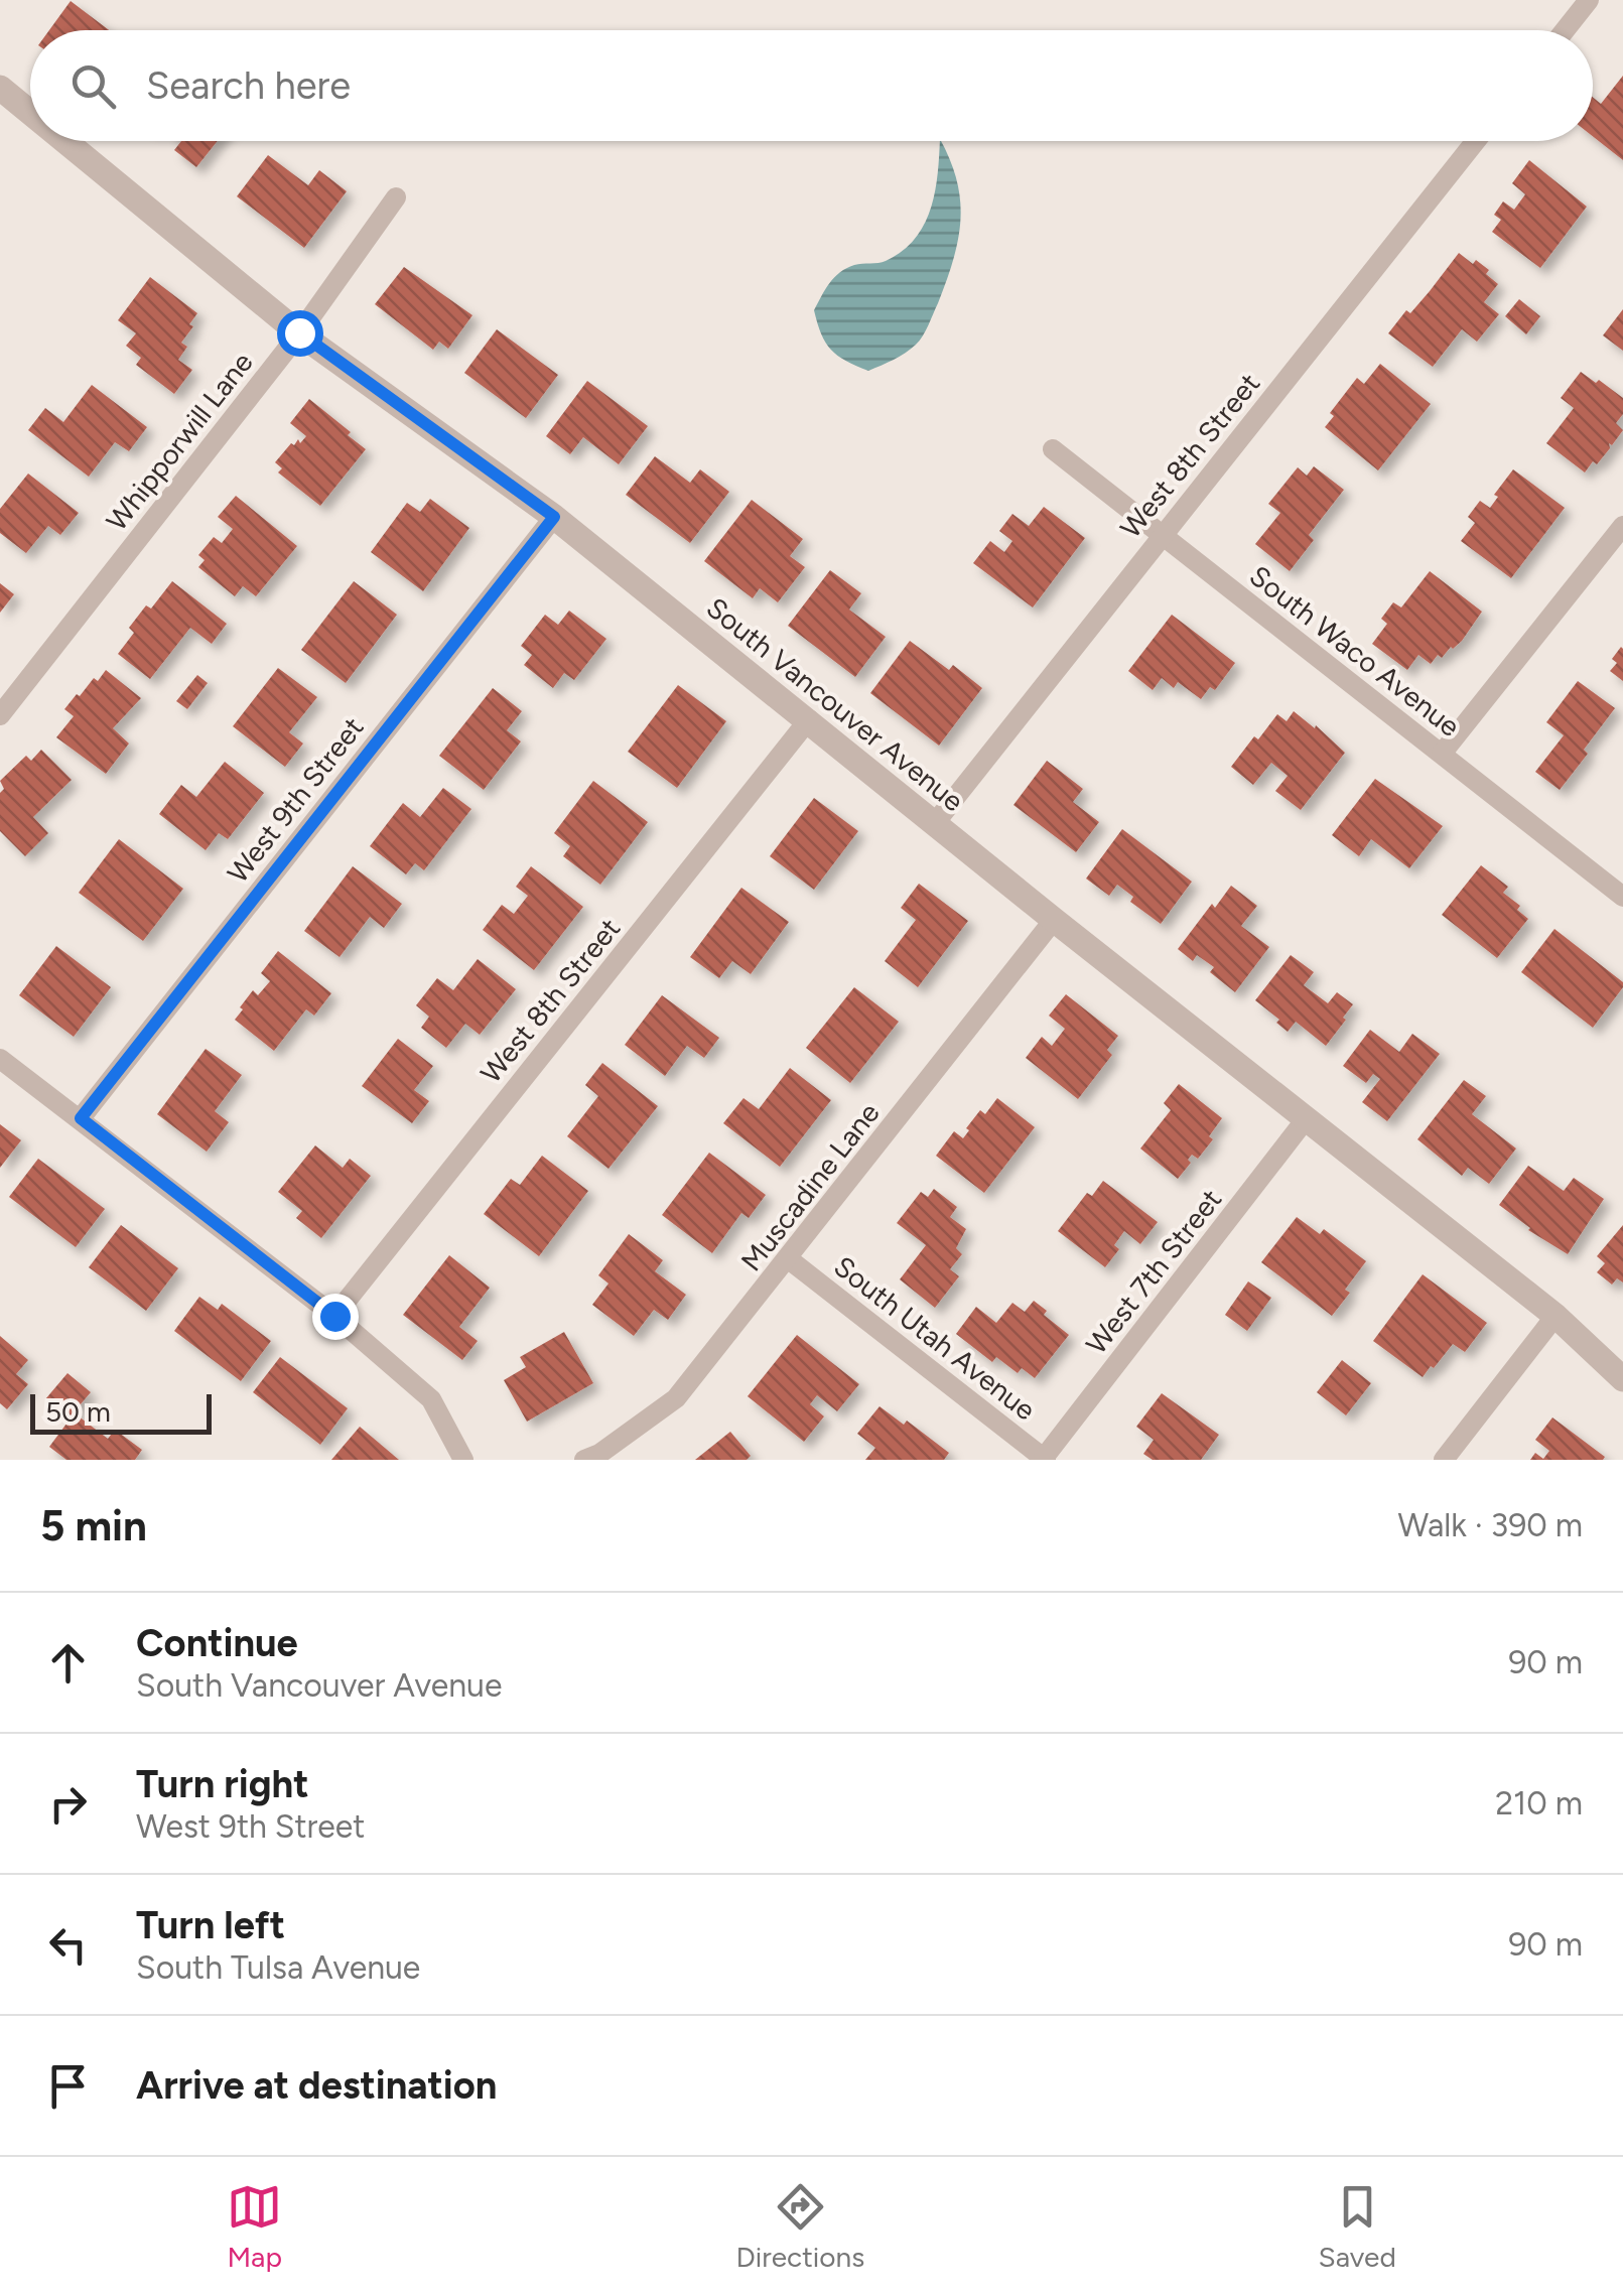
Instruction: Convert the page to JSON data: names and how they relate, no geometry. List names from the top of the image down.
{
  "streets": {
    "street": [
      "Whipporwill Lane",
      "West 8th Street",
      "South Waco Avenue",
      "South Vancouver Avenue",
      "West 9th Street",
      "Muscadine Lane",
      "West 7th Street",
      "South Utah Avenue"
    ]
  },
  "crossings": [
    ["Whipporwill Lane", "South Vancouver Avenue"],
    ["West 8th Street", "South Waco Avenue"],
    ["West 8th Street", "South Vancouver Avenue"],
    ["South Vancouver Avenue", "West 9th Street"],
    ["South Vancouver Avenue", "Muscadine Lane"],
    ["South Vancouver Avenue", "West 7th Street"],
    ["Muscadine Lane", "South Utah Avenue"],
    ["West 7th Street", "South Utah Avenue"]
  ],
  "scale_bar": "50 m",
  "page": {
    "search": "Search here",
    "scale": "50 m",
    "heading": ["5 min", "Walk · 390 m"],
    "list": [
      ["Continue", "South Vancouver Avenue", "90 m"],
      ["Turn right", "West 9th Street", "210 m"],
      ["Turn left", "South Tulsa Avenue", "90 m"],
      "Arrive at destination"
    ],
    "nav": ["Map", "Directions", "Saved"]
  }
}
